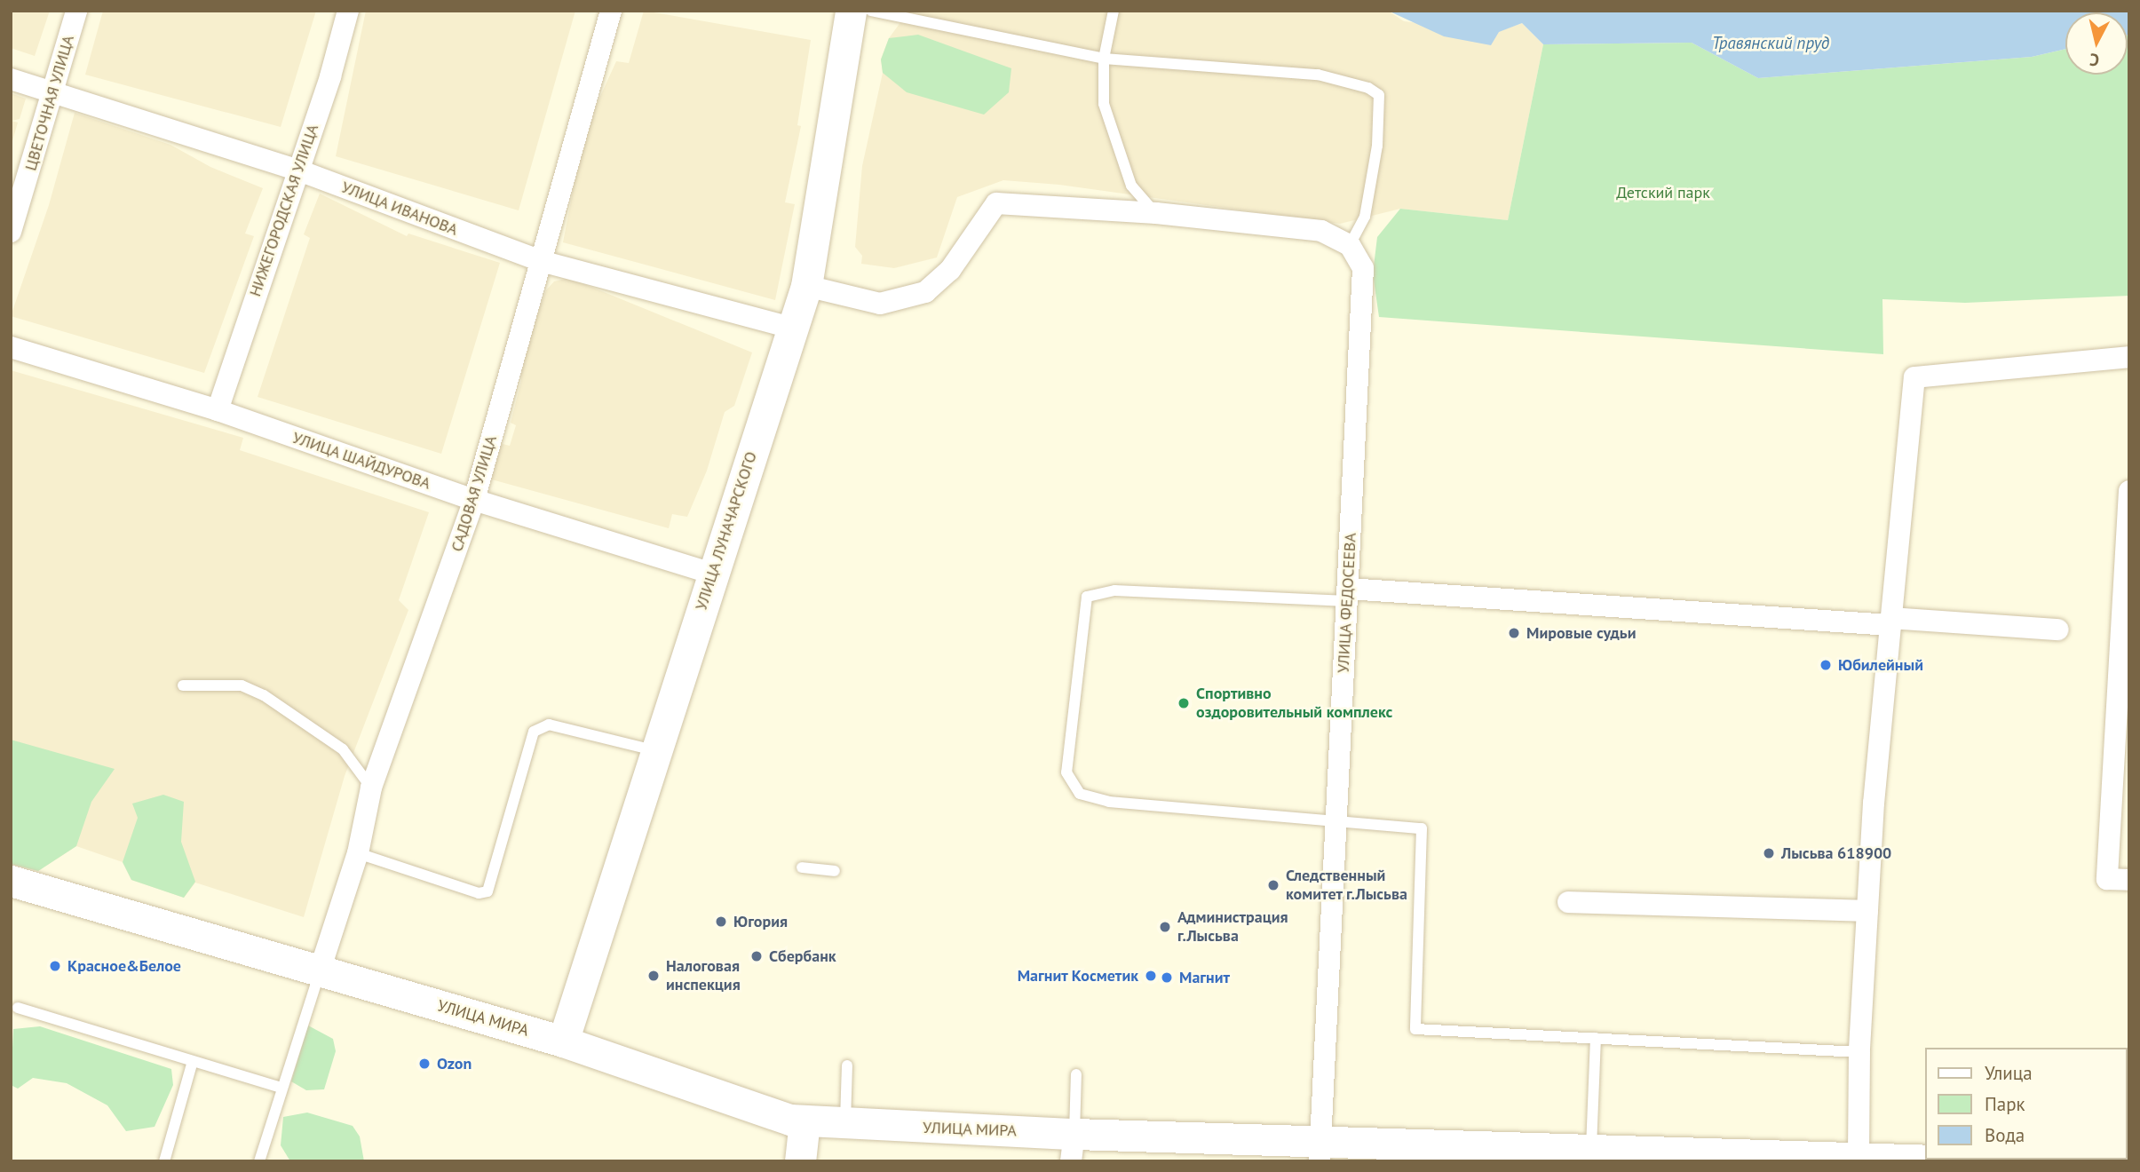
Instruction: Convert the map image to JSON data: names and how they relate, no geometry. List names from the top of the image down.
{
  "streets": {
    "street": [
      "ЦВЕТОЧНАЯ УЛИЦА",
      "УЛИЦА ИВАНОВА",
      "НИЖЕГОРОДСКАЯ УЛИЦА",
      "УЛИЦА ШАЙДУРОВА",
      "САДОВАЯ УЛИЦА",
      "УЛИЦА ЛУНАЧАРСКОГО",
      "УЛИЦА ФЕДОСЕЕВА",
      "УЛИЦА МИРА"
    ]
  },
  "crossings": [
    ["ЦВЕТОЧНАЯ УЛИЦА", "УЛИЦА ИВАНОВА"],
    ["УЛИЦА ИВАНОВА", "НИЖЕГОРОДСКАЯ УЛИЦА"],
    ["УЛИЦА ИВАНОВА", "САДОВАЯ УЛИЦА"],
    ["УЛИЦА ИВАНОВА", "УЛИЦА ЛУНАЧАРСКОГО"],
    ["НИЖЕГОРОДСКАЯ УЛИЦА", "УЛИЦА ШАЙДУРОВА"],
    ["УЛИЦА ШАЙДУРОВА", "САДОВАЯ УЛИЦА"],
    ["УЛИЦА ШАЙДУРОВА", "УЛИЦА ЛУНАЧАРСКОГО"],
    ["САДОВАЯ УЛИЦА", "УЛИЦА МИРА"],
    ["УЛИЦА ЛУНАЧАРСКОГО", "УЛИЦА МИРА"],
    ["УЛИЦА ФЕДОСЕЕВА", "УЛИЦА МИРА"]
  ],
  "water": ["Травянский пруд"],
  "parks": ["Детский парк"],
  "places": [
    "Мировые судьи",
    "Юбилейный",
    "Спортивно оздоровительный комплекс",
    "Лысьва 618900",
    "Следственный комитет г.Лысьва",
    "Югория",
    "Администрация г.Лысьва",
    "Сбербанк",
    "Красное&Белое",
    "Налоговая инспекция",
    "Магнит Косметик",
    "Магнит",
    "Ozon"
  ],
  "legend": ["Улица", "Парк", "Вода"],
  "north": "bottom"
}
